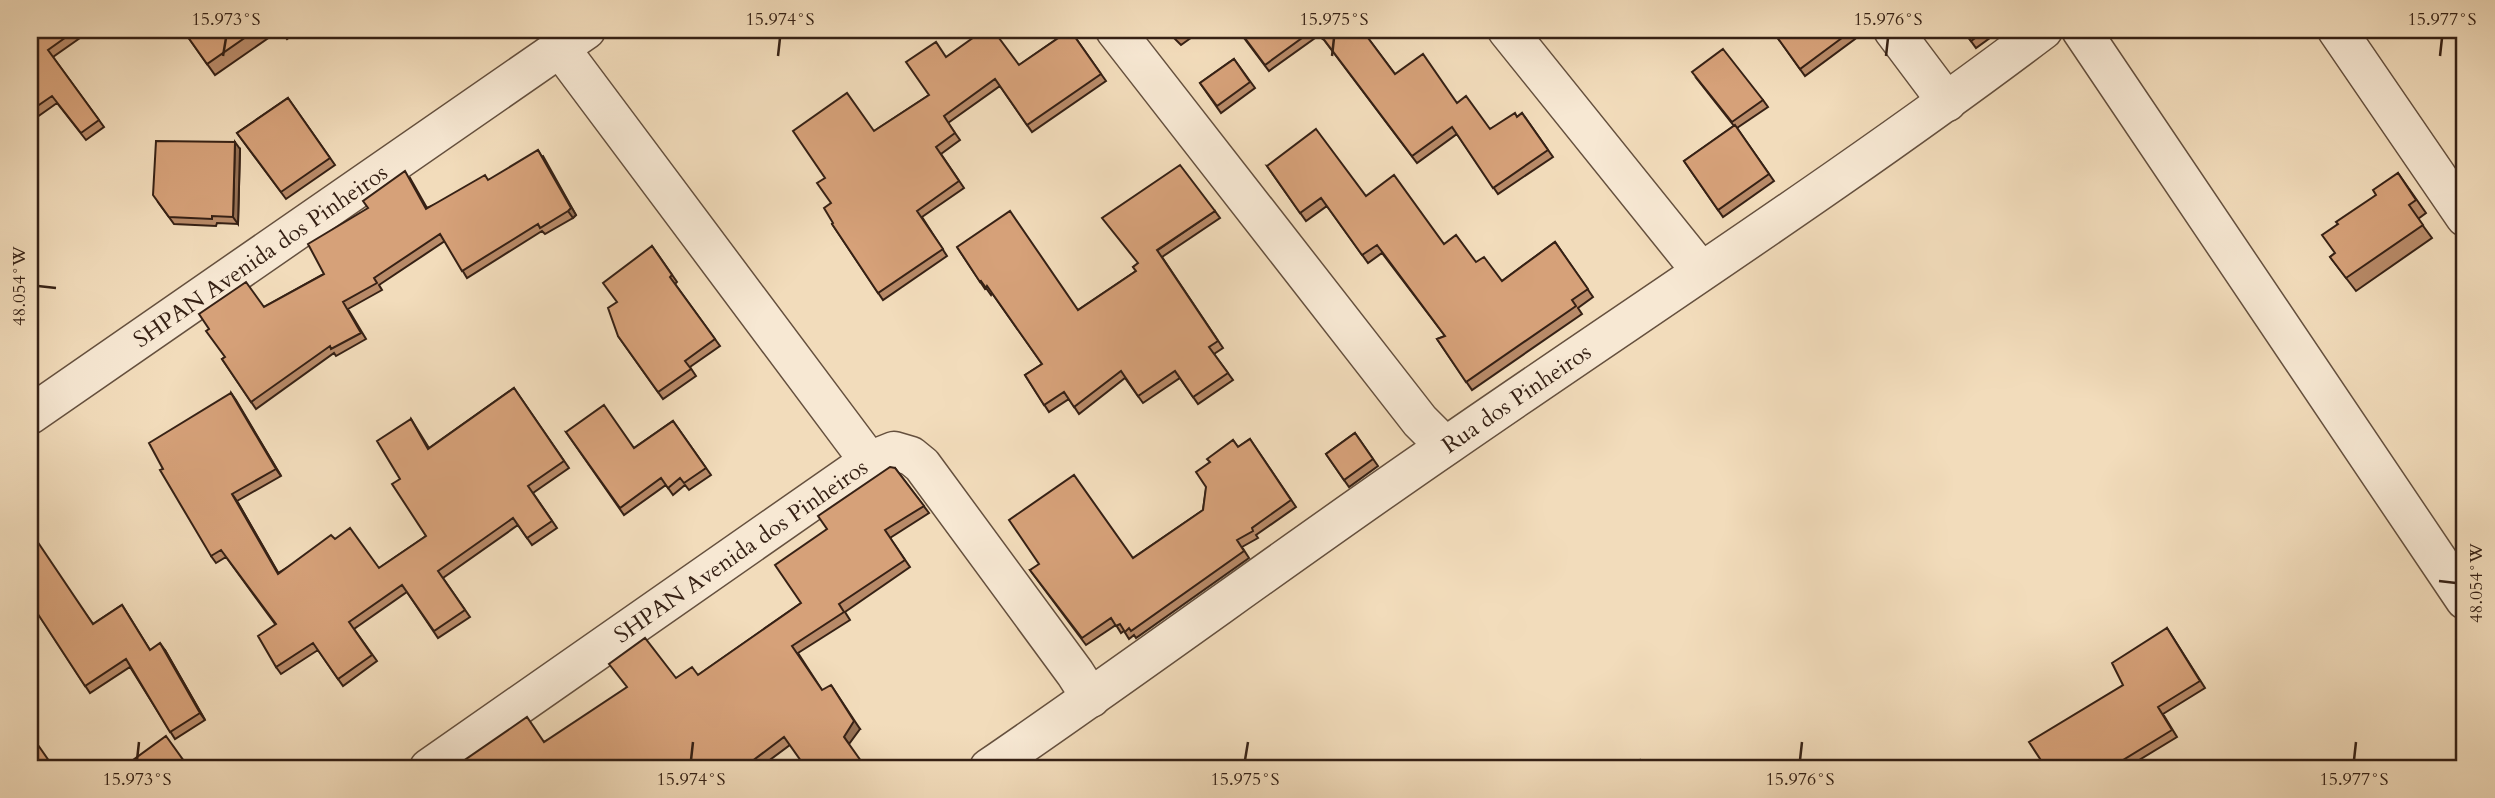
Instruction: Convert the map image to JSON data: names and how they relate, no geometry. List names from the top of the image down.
{
  "streets": {
    "street": ["SHPAN Avenida dos Pinheiros", "Rua dos Pinheiros"]
  },
  "coordinates": [
    "15.973°S",
    "15.974°S",
    "15.975°S",
    "15.976°S",
    "15.977°S",
    "48.054°W"
  ]
}
